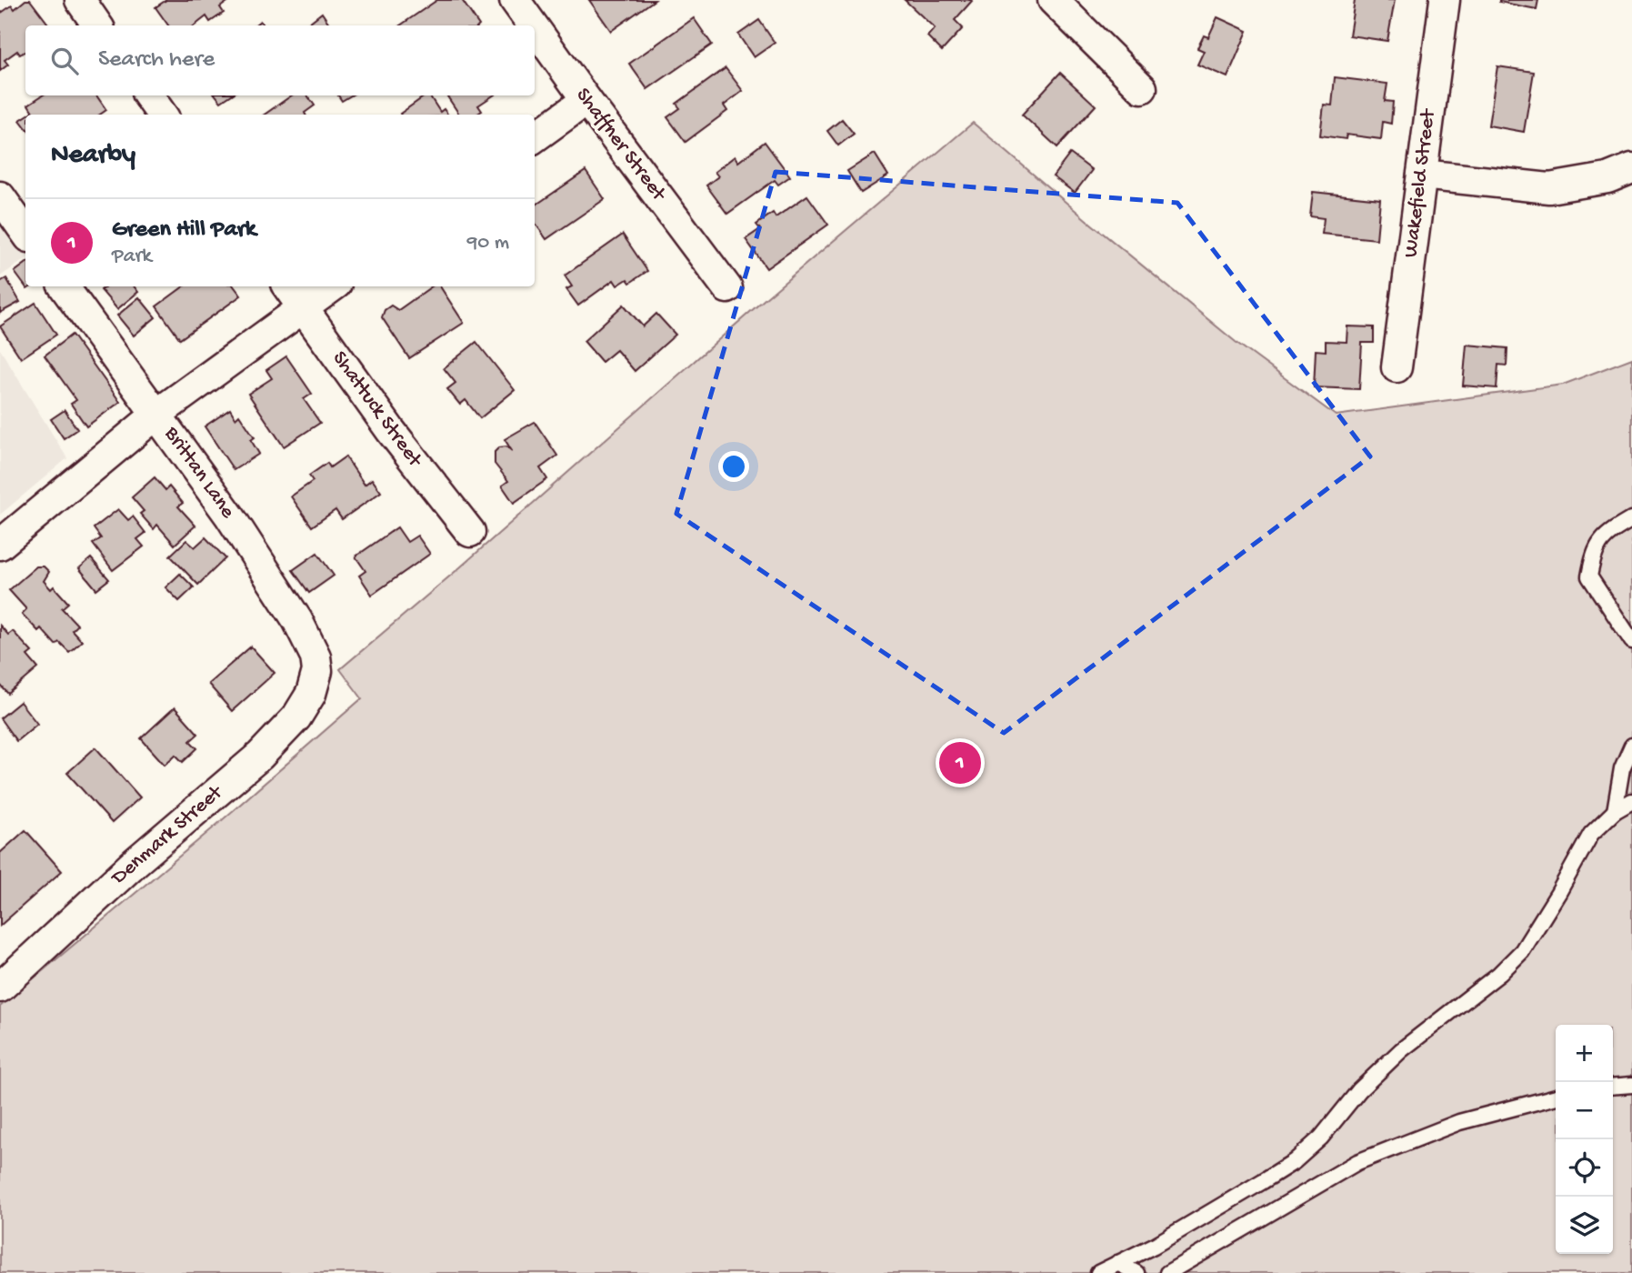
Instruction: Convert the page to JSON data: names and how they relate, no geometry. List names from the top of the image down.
{
  "streets": {
    "street": [
      "Shaffner Street",
      "Wakefield Street",
      "Shattuck Street",
      "Brittan Lane",
      "Denmark Street"
    ]
  },
  "crossings": [
    ["Brittan Lane", "Denmark Street"]
  ],
  "page": {
    "search": "Search here",
    "heading": "Nearby",
    "list": [
      {
        "mark": "1",
        "name": "Green Hill Park",
        "note": "Park",
        "value": "90 m"
      }
    ],
    "pins": "1",
    "map_buttons": ["+", "−"]
  }
}
